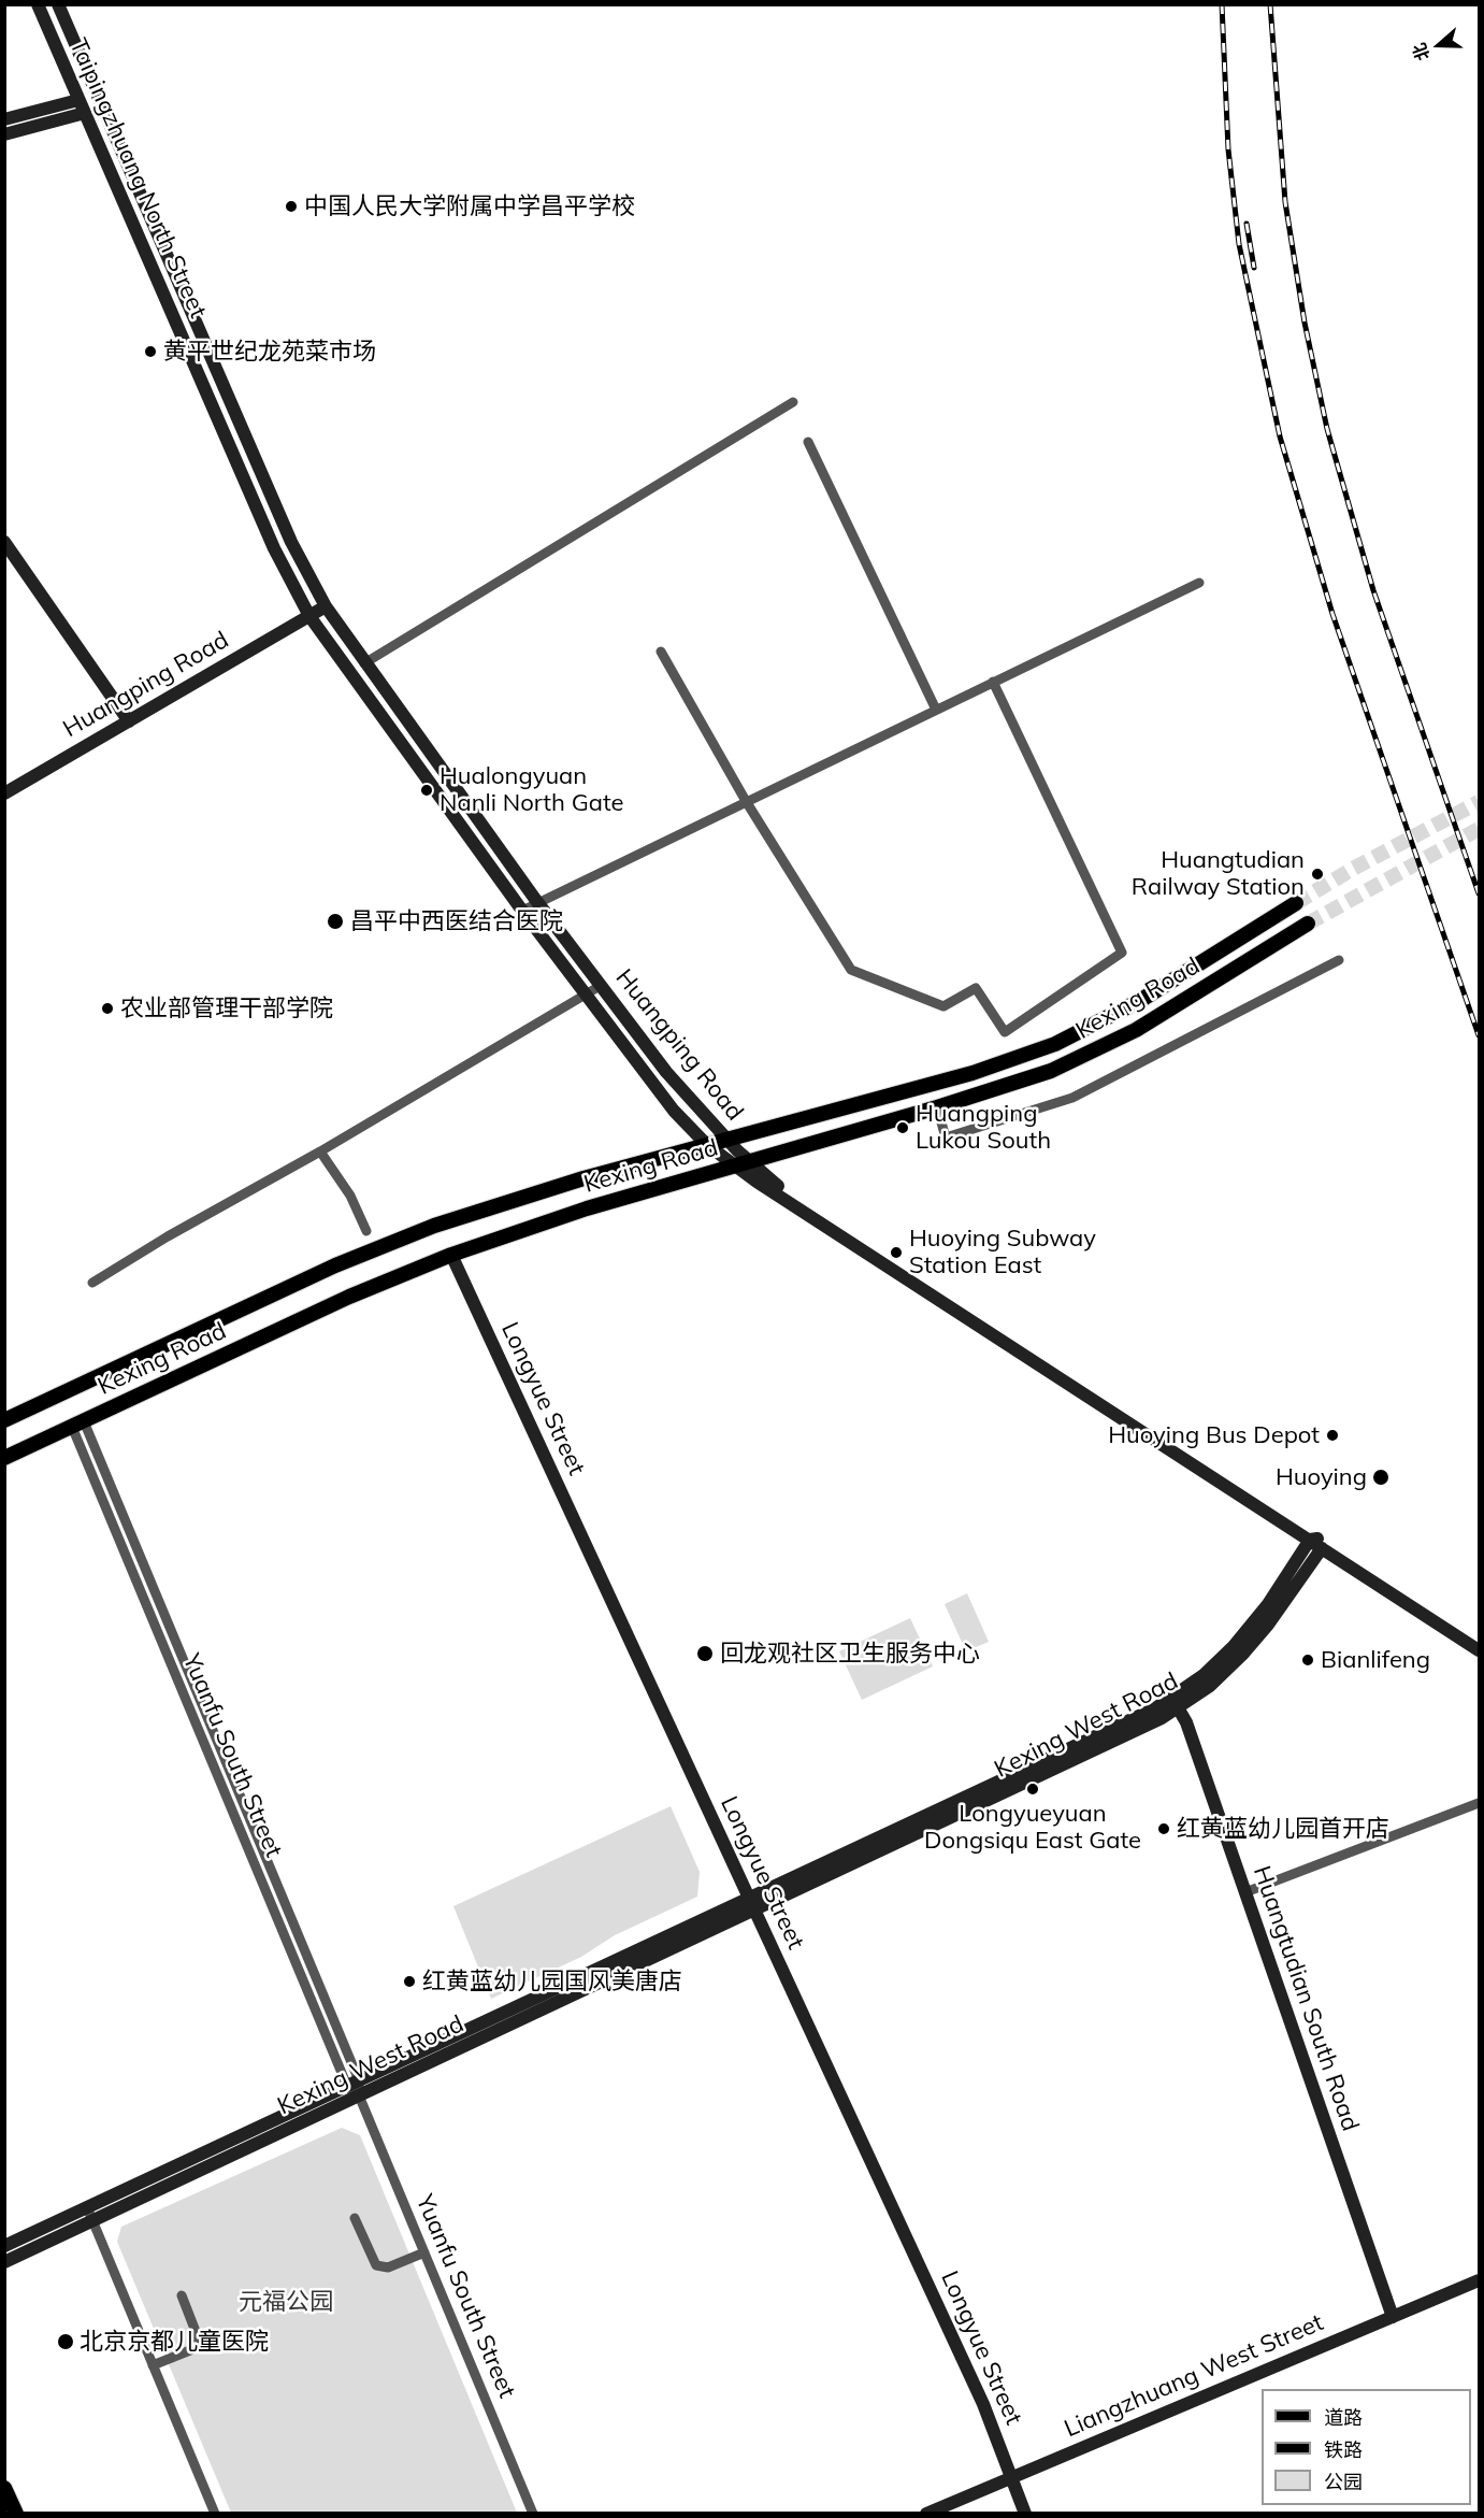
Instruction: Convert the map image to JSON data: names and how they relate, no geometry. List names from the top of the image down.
{
  "streets": {
    "main road": ["Kexing Road"],
    "street": [
      "Taipingzhuang North Street",
      "Huangping Road",
      "Longyue Street",
      "Kexing West Road",
      "Yuanfu South Street",
      "Huangtudian South Road",
      "Liangzhuang West Street"
    ]
  },
  "crossings": [
    ["Taipingzhuang North Street", "Huangping Road"],
    ["Huangping Road", "Kexing Road"],
    ["Huangping Road", "Kexing West Road"],
    ["Kexing Road", "Longyue Street"],
    ["Kexing Road", "Yuanfu South Street"],
    ["Longyue Street", "Kexing West Road"],
    ["Longyue Street", "Liangzhuang West Street"],
    ["Kexing West Road", "Yuanfu South Street"],
    ["Kexing West Road", "Huangtudian South Road"],
    ["Huangtudian South Road", "Liangzhuang West Street"]
  ],
  "parks": ["元福公园"],
  "places": [
    "中国人民大学附属中学昌平学校",
    "黄平世纪龙苑菜市场",
    "Hualongyuan Nanli North Gate",
    "Huangtudian Railway Station",
    "昌平中西医结合医院",
    "农业部管理干部学院",
    "Huangping Lukou South",
    "Huoying Subway Station East",
    "Huoying Bus Depot",
    "Huoying",
    "回龙观社区卫生服务中心",
    "Bianlifeng",
    "Longyueyuan Dongsiqu East Gate",
    "红黄蓝幼儿园首开店",
    "红黄蓝幼儿园国风美唐店",
    "北京京都儿童医院"
  ],
  "legend": ["道路", "铁路", "公园"],
  "north": "left"
}
